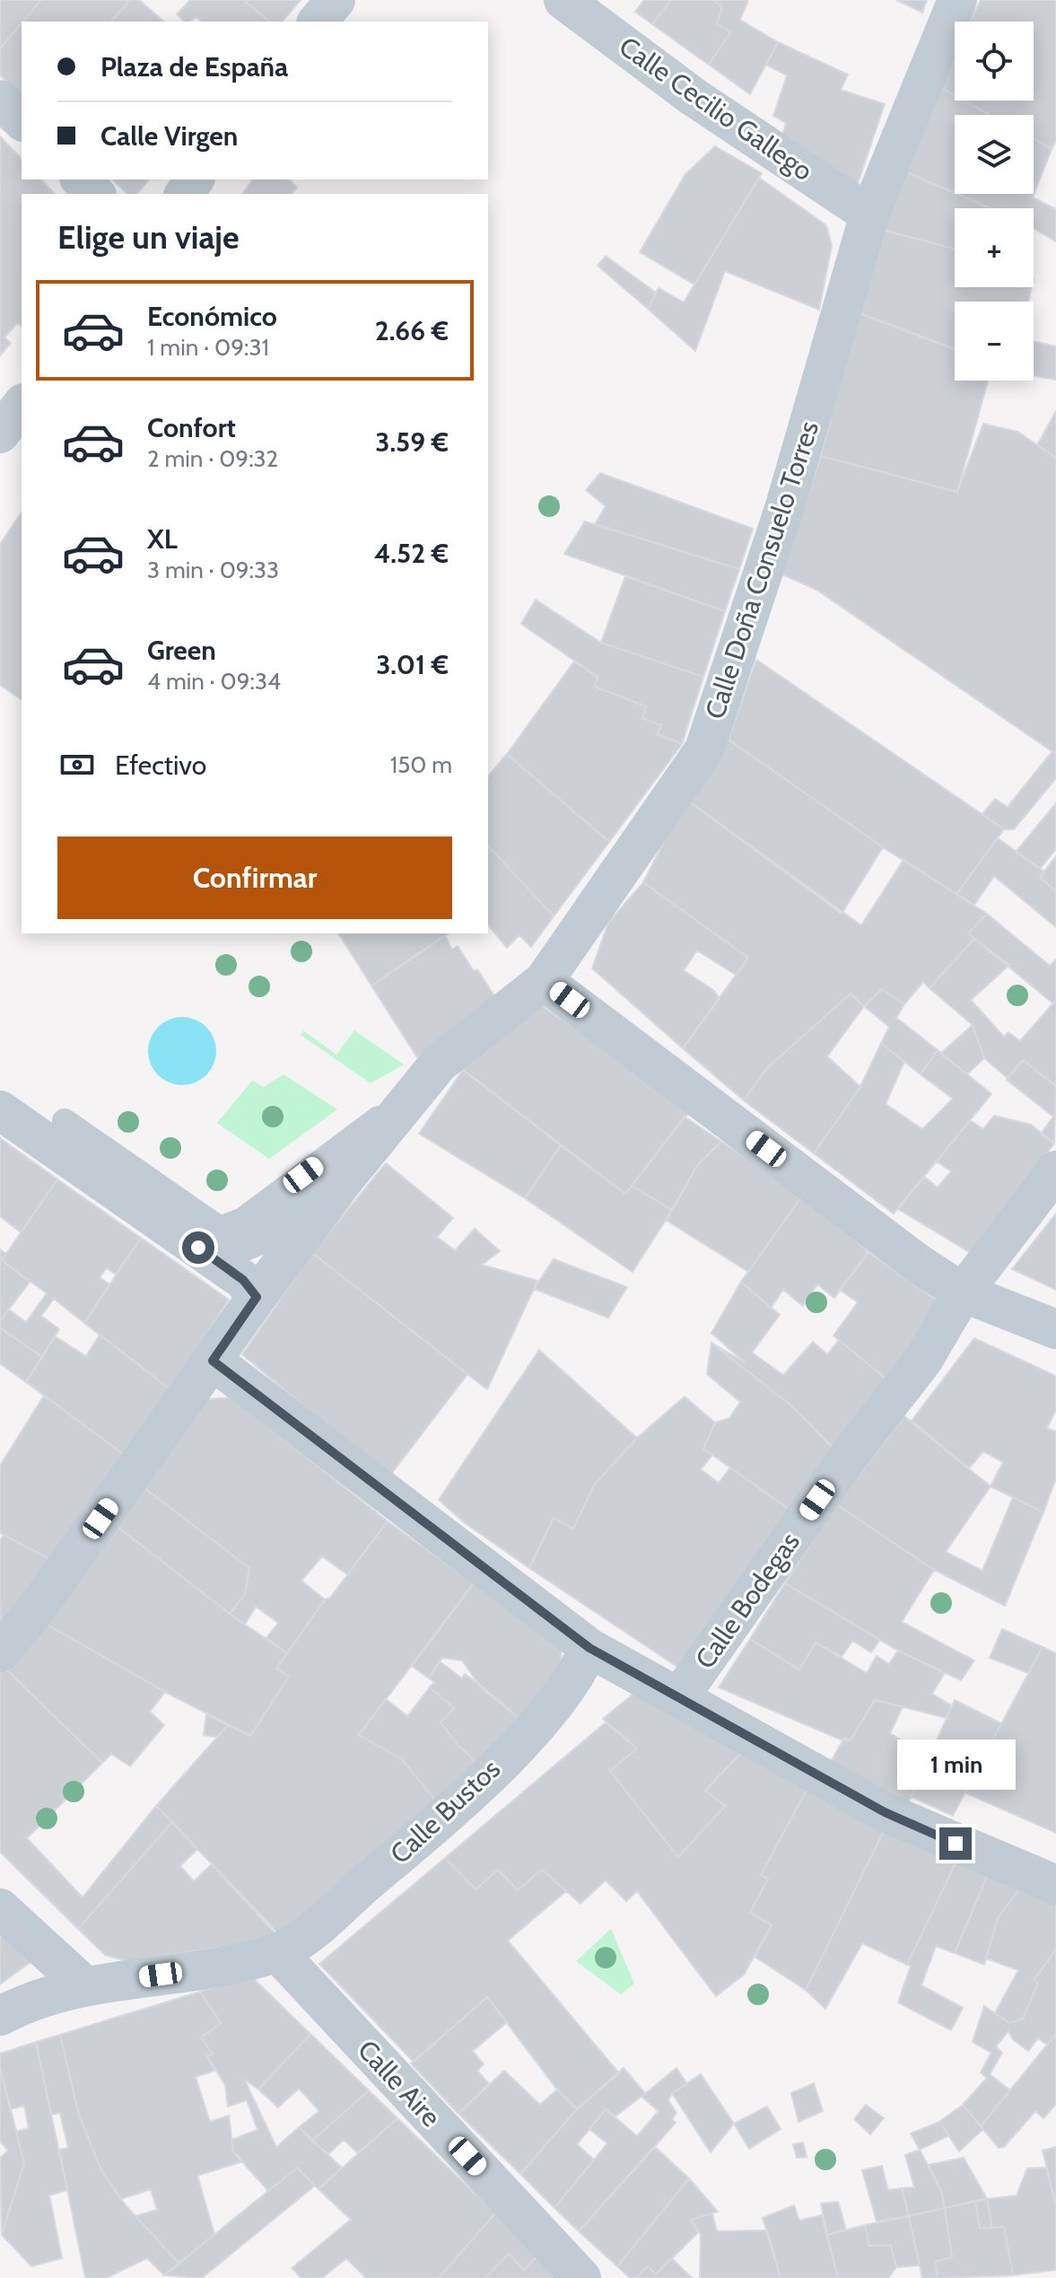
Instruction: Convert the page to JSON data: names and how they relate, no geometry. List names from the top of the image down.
{
  "streets": {
    "street": [
      "Calle Cecilio Gallego",
      "Calle Doña Consuelo Torres",
      "Calle Bodegas",
      "Calle Bustos",
      "Calle Aire"
    ]
  },
  "crossings": [
    ["Calle Cecilio Gallego", "Calle Doña Consuelo Torres"],
    ["Calle Bustos", "Calle Aire"]
  ],
  "page": {
    "map_buttons": ["+", "−"],
    "banner": ["Plaza de España", "Calle Virgen"],
    "heading": "Elige un viaje",
    "list": [
      {
        "name": "Económico",
        "note": "1 min · 09:31",
        "value": "2.66 €"
      },
      {
        "name": "Confort",
        "note": "2 min · 09:32",
        "value": "3.59 €"
      },
      {
        "name": "XL",
        "note": "3 min · 09:33",
        "value": "4.52 €"
      },
      {
        "name": "Green",
        "note": "4 min · 09:34",
        "value": "3.01 €"
      }
    ],
    "pay": ["Efectivo", "150 m"],
    "buttons": "Confirmar",
    "bubble": "1 min"
  }
}
